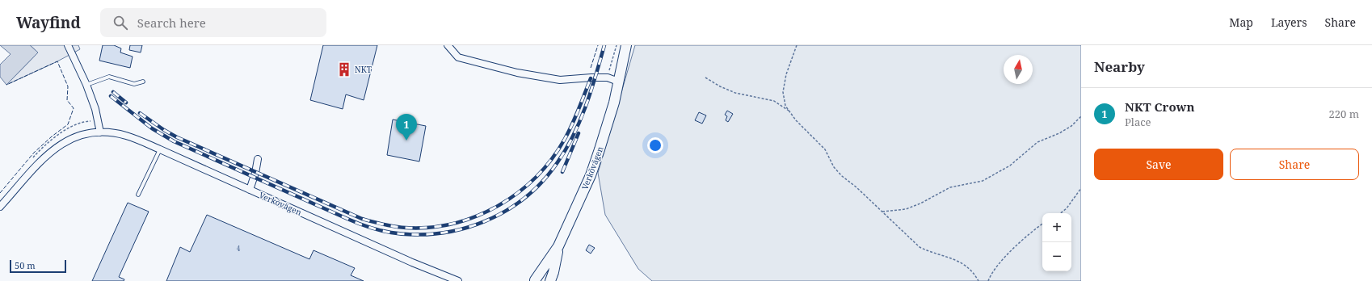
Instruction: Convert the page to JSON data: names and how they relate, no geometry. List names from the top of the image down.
{
  "streets": {
    "main road": ["Verkövägen"]
  },
  "places": {
    "building": ["NKT"]
  },
  "house_numbers": ["4"],
  "scale_bar": "50 m",
  "north": "top",
  "page": {
    "header": "Wayfind",
    "search": "Search here",
    "nav": ["Map", "Layers", "Share"],
    "heading": "Nearby",
    "list": [
      {
        "mark": "1",
        "name": "NKT Crown",
        "note": "Place",
        "value": "220 m"
      }
    ],
    "pins": "1",
    "buttons": ["Save", "Share"],
    "map_buttons": ["+", "−"],
    "scale": "50 m"
  }
}
